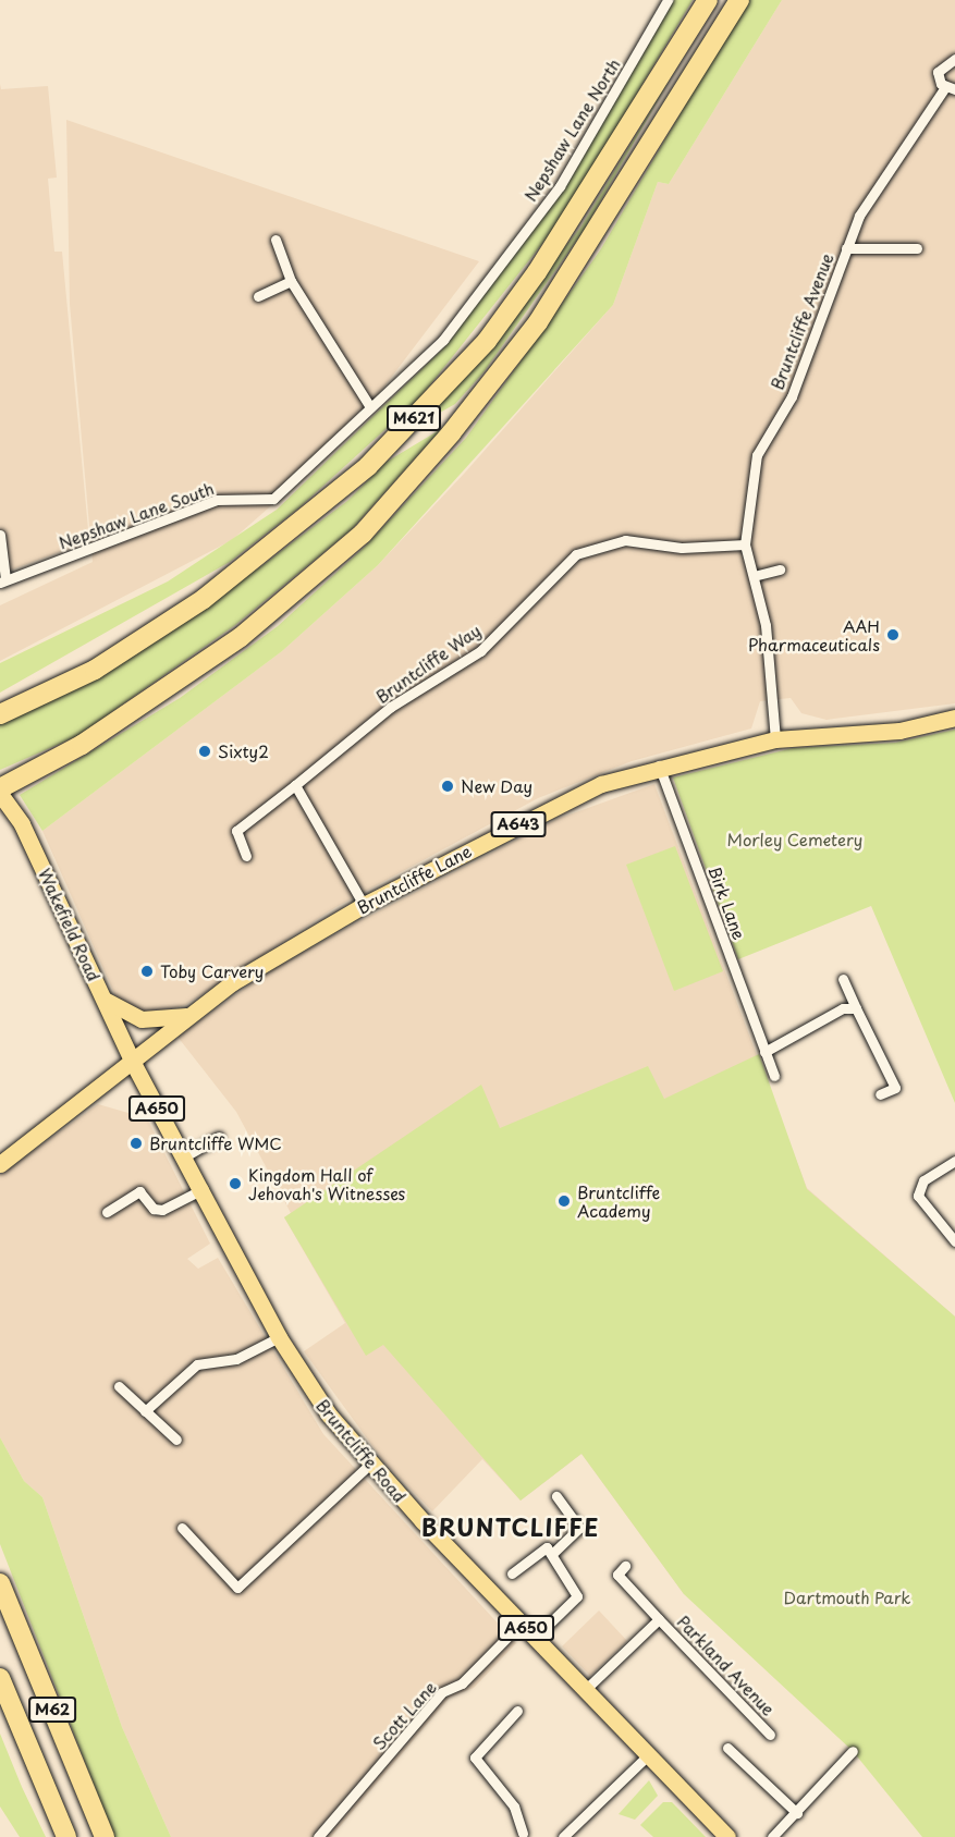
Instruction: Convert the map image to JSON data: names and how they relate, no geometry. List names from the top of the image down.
{
  "streets": {
    "highway": ["M621", "M62"],
    "main road": [
      "A643",
      "Bruntcliffe Lane",
      "Wakefield Road",
      "A650",
      "Bruntcliffe Road"
    ],
    "street": [
      "Nepshaw Lane North",
      "Bruntcliffe Avenue",
      "Nepshaw Lane South",
      "Bruntcliffe Way",
      "Birk Lane",
      "Parkland Avenue",
      "Scott Lane"
    ]
  },
  "crossings": [
    ["Nepshaw Lane North", "Nepshaw Lane South"],
    ["Bruntcliffe Avenue", "Bruntcliffe Way"],
    ["Bruntcliffe Avenue", "Bruntcliffe Lane"],
    ["A643", "Bruntcliffe Lane"],
    ["A643", "Wakefield Road"],
    ["A643", "Bruntcliffe Road"],
    ["Bruntcliffe Lane", "Birk Lane"],
    ["Bruntcliffe Lane", "Wakefield Road"],
    ["Bruntcliffe Lane", "Bruntcliffe Road"],
    ["Wakefield Road", "Bruntcliffe Road"],
    ["Bruntcliffe Road", "Parkland Avenue"],
    ["Bruntcliffe Road", "Scott Lane"]
  ],
  "districts": ["BRUNTCLIFFE"],
  "parks": ["Morley Cemetery", "Dartmouth Park"],
  "places": [
    "AAH Pharmaceuticals",
    "Sixty2",
    "New Day",
    "Toby Carvery",
    "Bruntcliffe WMC",
    "Kingdom Hall of Jehovah's Witnesses",
    "Bruntcliffe Academy"
  ]
}
